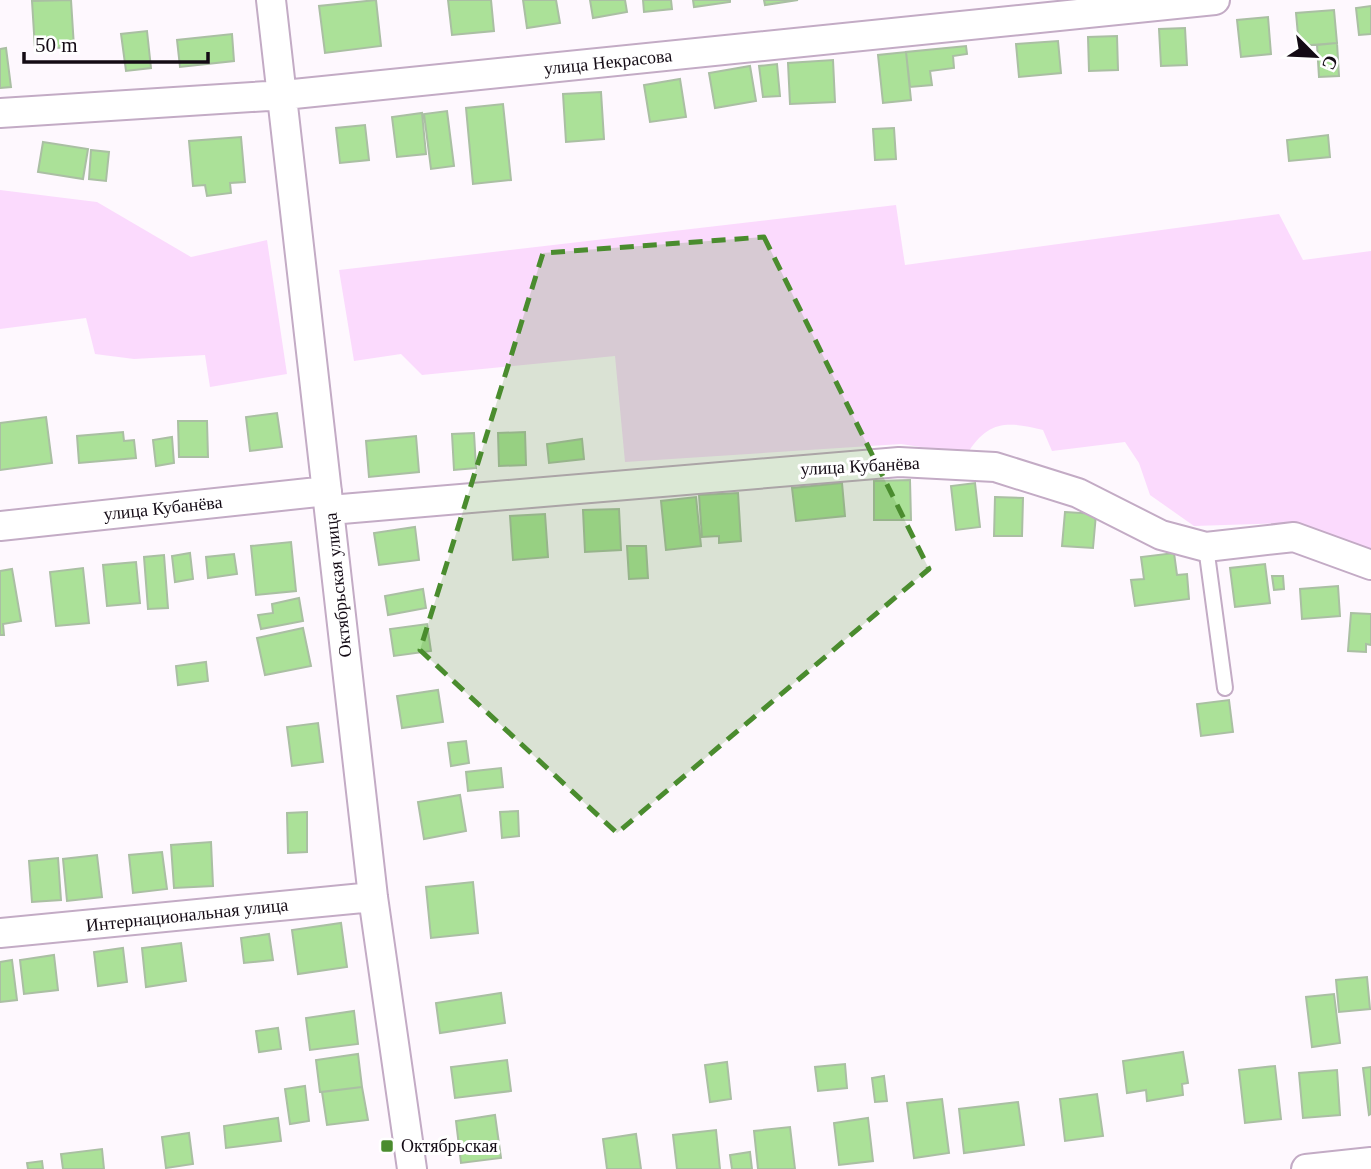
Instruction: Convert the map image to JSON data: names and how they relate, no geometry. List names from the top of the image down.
{
  "streets": {
    "street": [
      "улица Некрасова",
      "улица Кубанёва",
      "Октябрьская улица",
      "Интернациональная улица"
    ]
  },
  "crossings": [
    ["улица Некрасова", "Октябрьская улица"],
    ["улица Кубанёва", "Октябрьская улица"],
    ["Октябрьская улица", "Интернациональная улица"]
  ],
  "places": {
    "transit": ["Октябрьская"]
  },
  "scale_bar": "50 m",
  "north": "bottom right"
}
